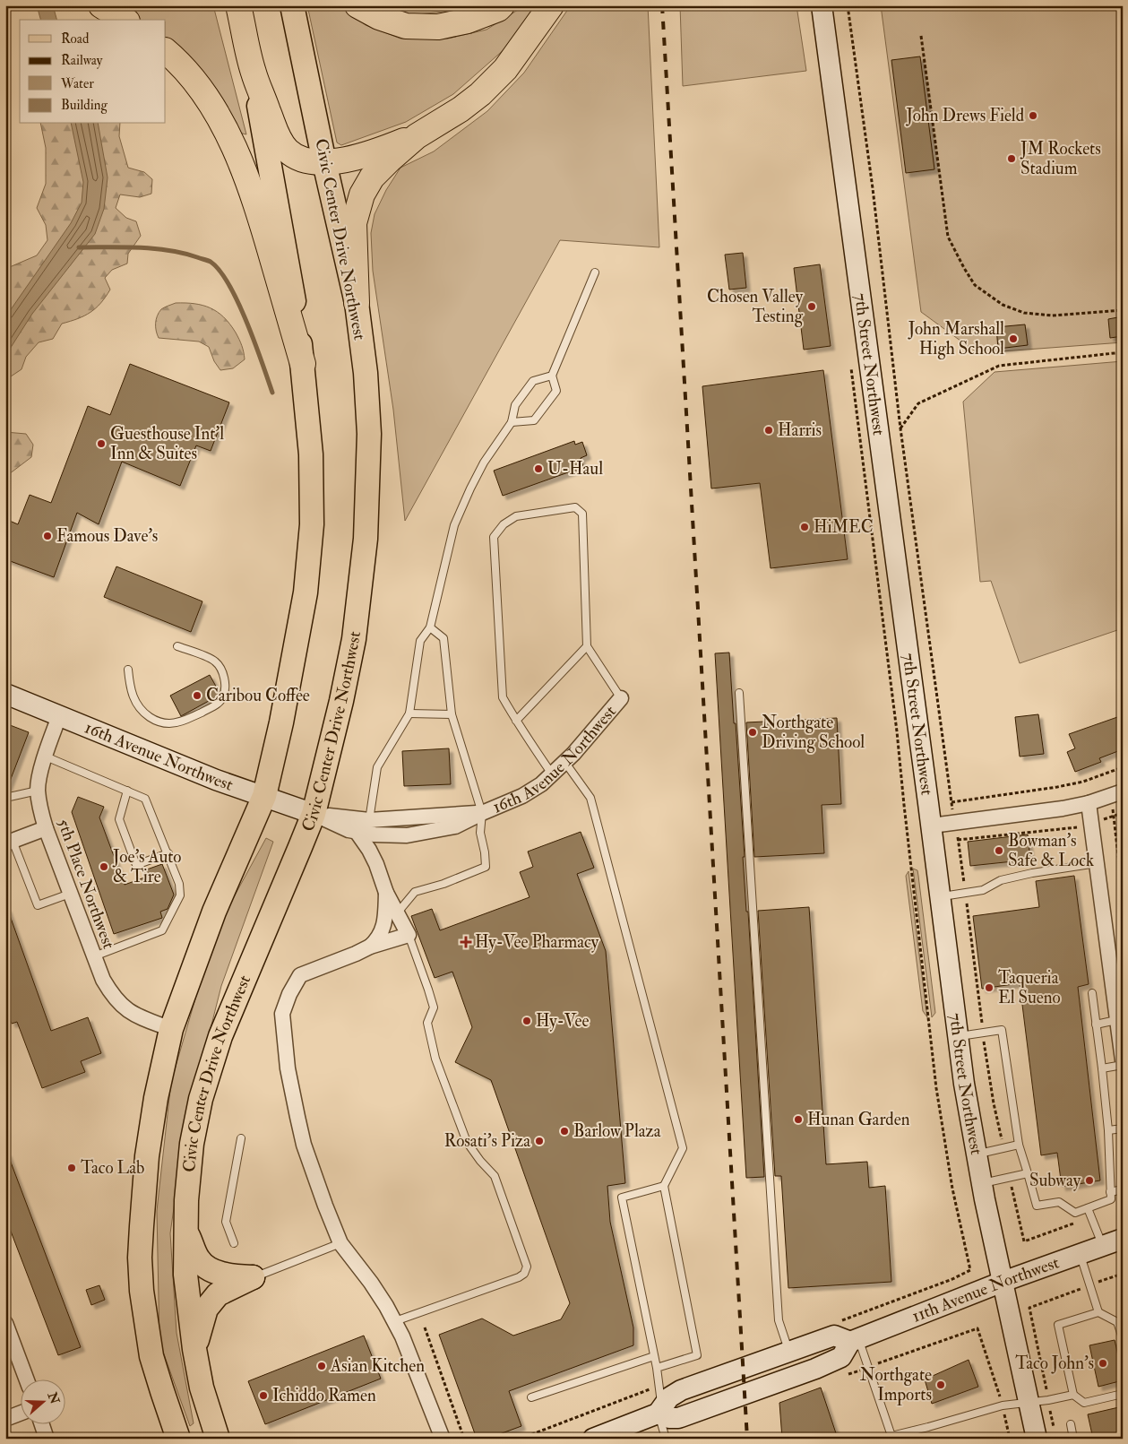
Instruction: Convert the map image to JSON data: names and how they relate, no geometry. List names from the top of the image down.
{
  "streets": {
    "main road": [
      "Civic Center Drive Northwest",
      "7th Street Northwest",
      "16th Avenue Northwest",
      "11th Avenue Northwest"
    ],
    "street": ["5th Place Northwest"]
  },
  "crossings": [
    ["Civic Center Drive Northwest", "16th Avenue Northwest"],
    ["7th Street Northwest", "11th Avenue Northwest"],
    ["16th Avenue Northwest", "5th Place Northwest"]
  ],
  "places": {
    "other": [
      "John Drews Field",
      "JM Rockets Stadium",
      "Chosen Valley Testing",
      "John Marshall High School",
      "Harris",
      "Guesthouse Int'l Inn & Suites",
      "U-Haul",
      "HiMEC",
      "Famous Dave's",
      "Caribou Coffee",
      "Northgate Driving School",
      "Bowman's Safe & Lock",
      "Joe's Auto & Tire",
      "Taqueria El Sueno",
      "Hy-Vee",
      "Hunan Garden",
      "Barlow Plaza",
      "Rosati's Piza",
      "Taco Lab",
      "Subway",
      "Taco John's",
      "Asian Kitchen",
      "Northgate Imports",
      "Ichiddo Ramen"
    ],
    "health": ["Hy-Vee Pharmacy"]
  },
  "legend": [
    "Road",
    "Railway",
    "Water",
    "Building"
  ],
  "north": "right"
}
